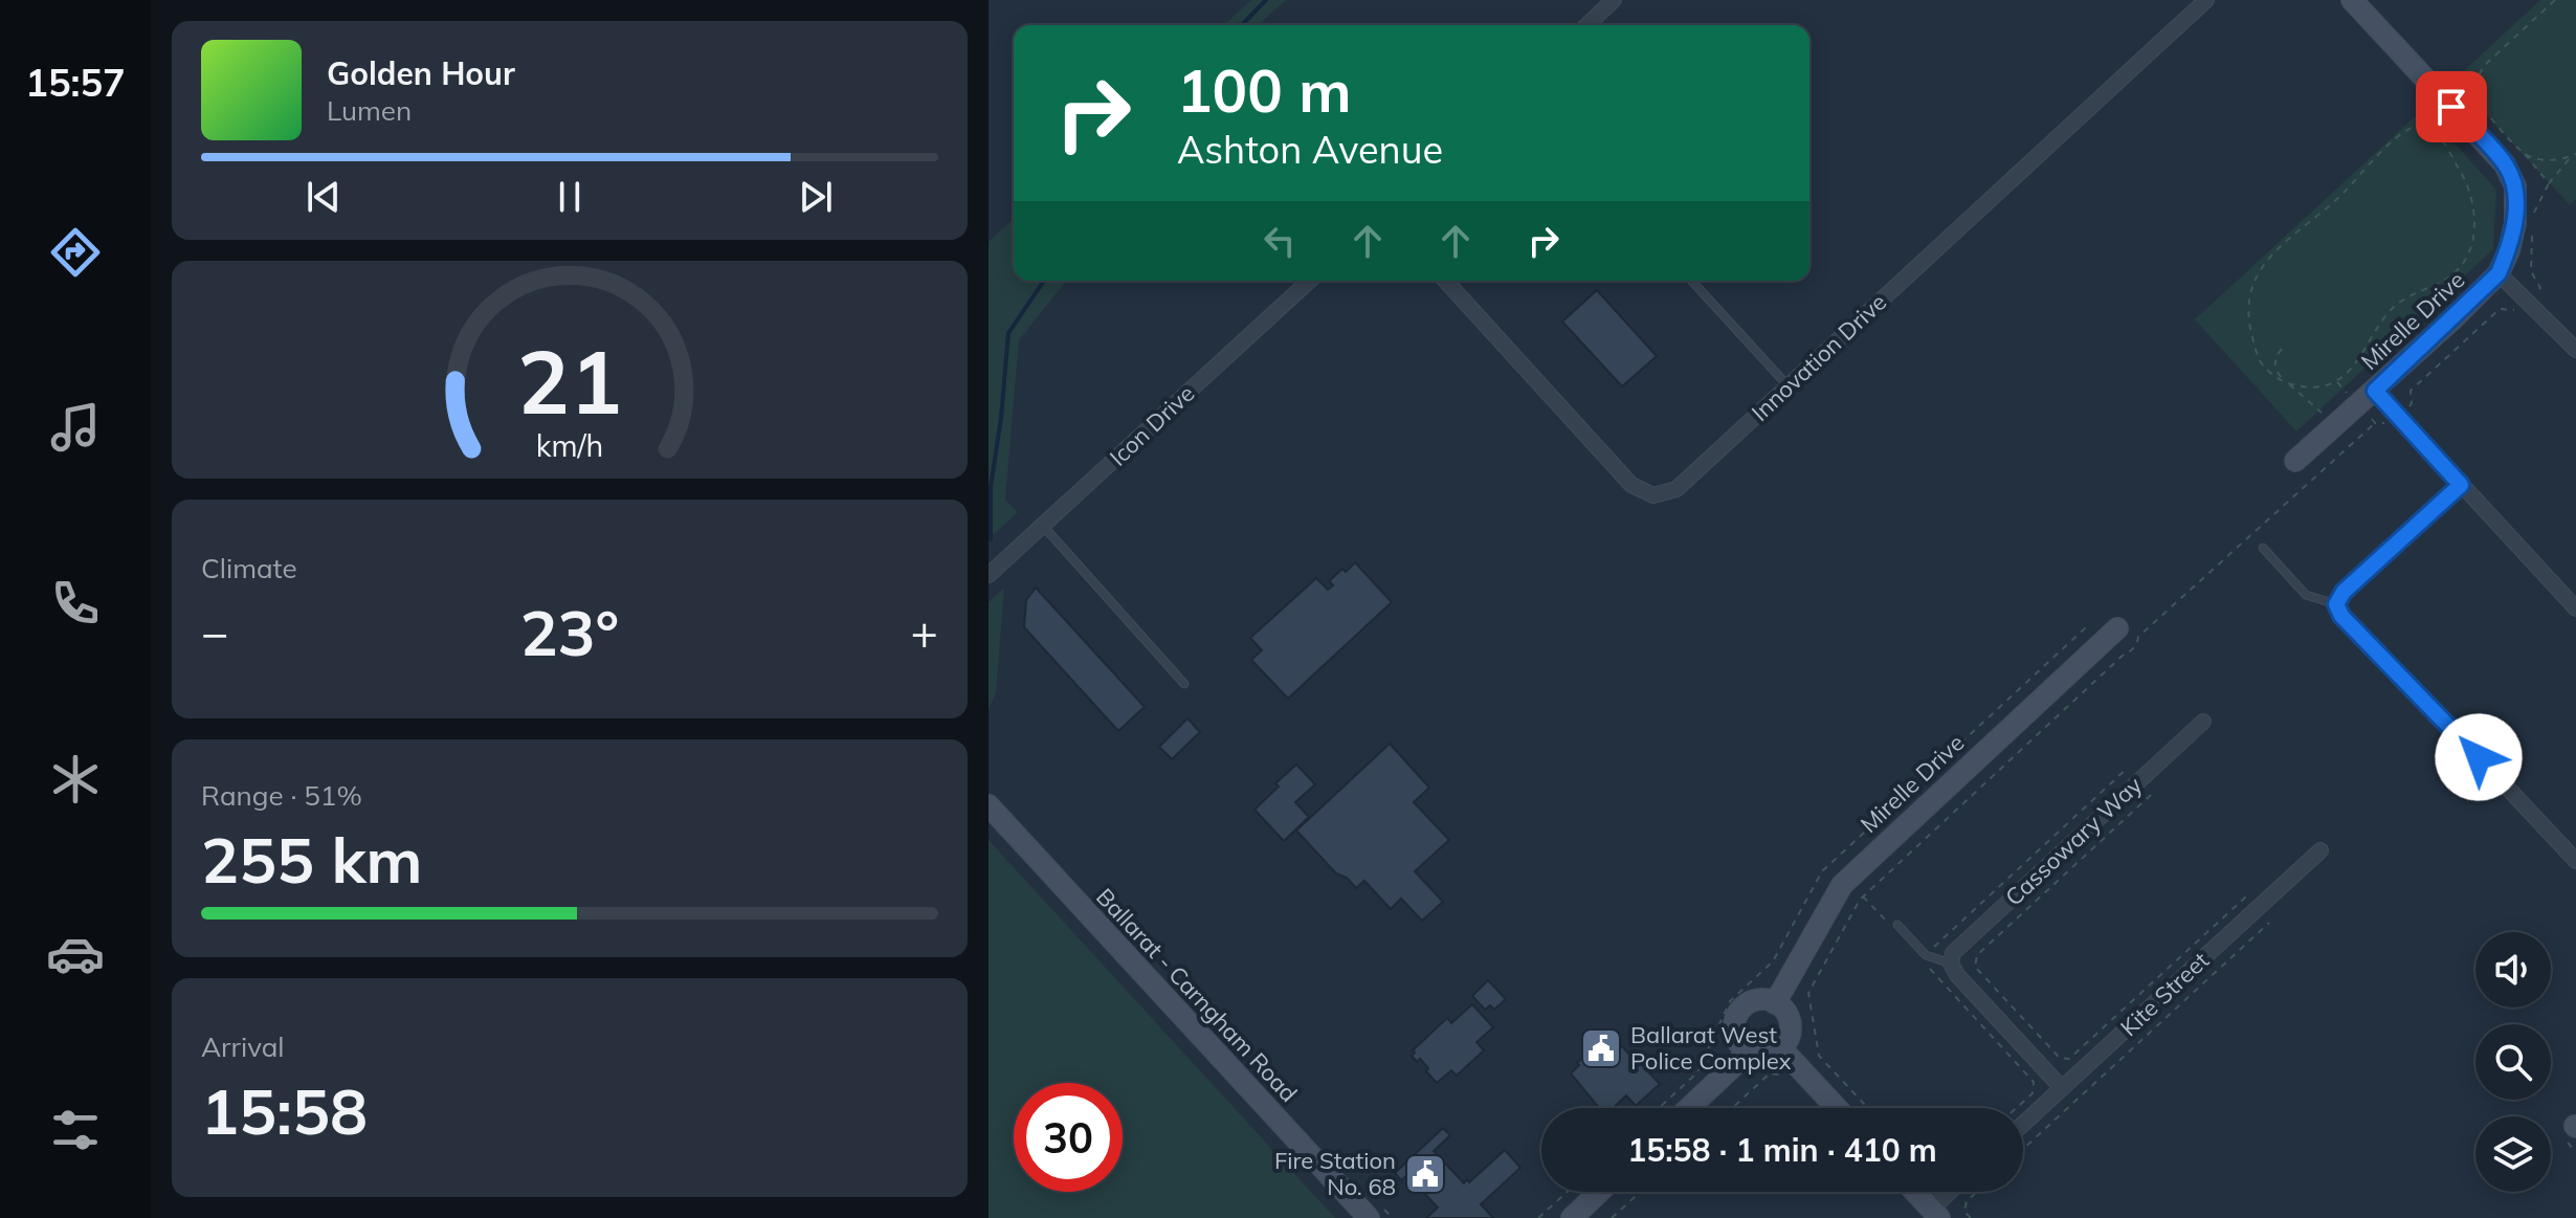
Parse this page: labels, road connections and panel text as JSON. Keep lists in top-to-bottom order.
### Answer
{
  "streets": {
    "street": [
      "Mirelle Drive",
      "Innovation Drive",
      "Icon Drive",
      "Cassowary Way",
      "Kite Street",
      "Ballarat - Carngham Road"
    ]
  },
  "places": {
    "public building": ["Ballarat West Police Complex", "Fire Station No. 68"]
  },
  "page": {
    "tabs": "15:57",
    "turn": ["100 m", "Ashton Avenue"],
    "song": ["Golden Hour", "Lumen"],
    "tile": [
      "Climate",
      ["Range · 51%", "255 km"],
      ["Arrival", "15:58"]
    ],
    "heat": ["−", "23°", "+"],
    "limit": "30",
    "trip": "15:58 · 1 min · 410 m",
    "gauge": ["21", "km/h"]
  }
}
